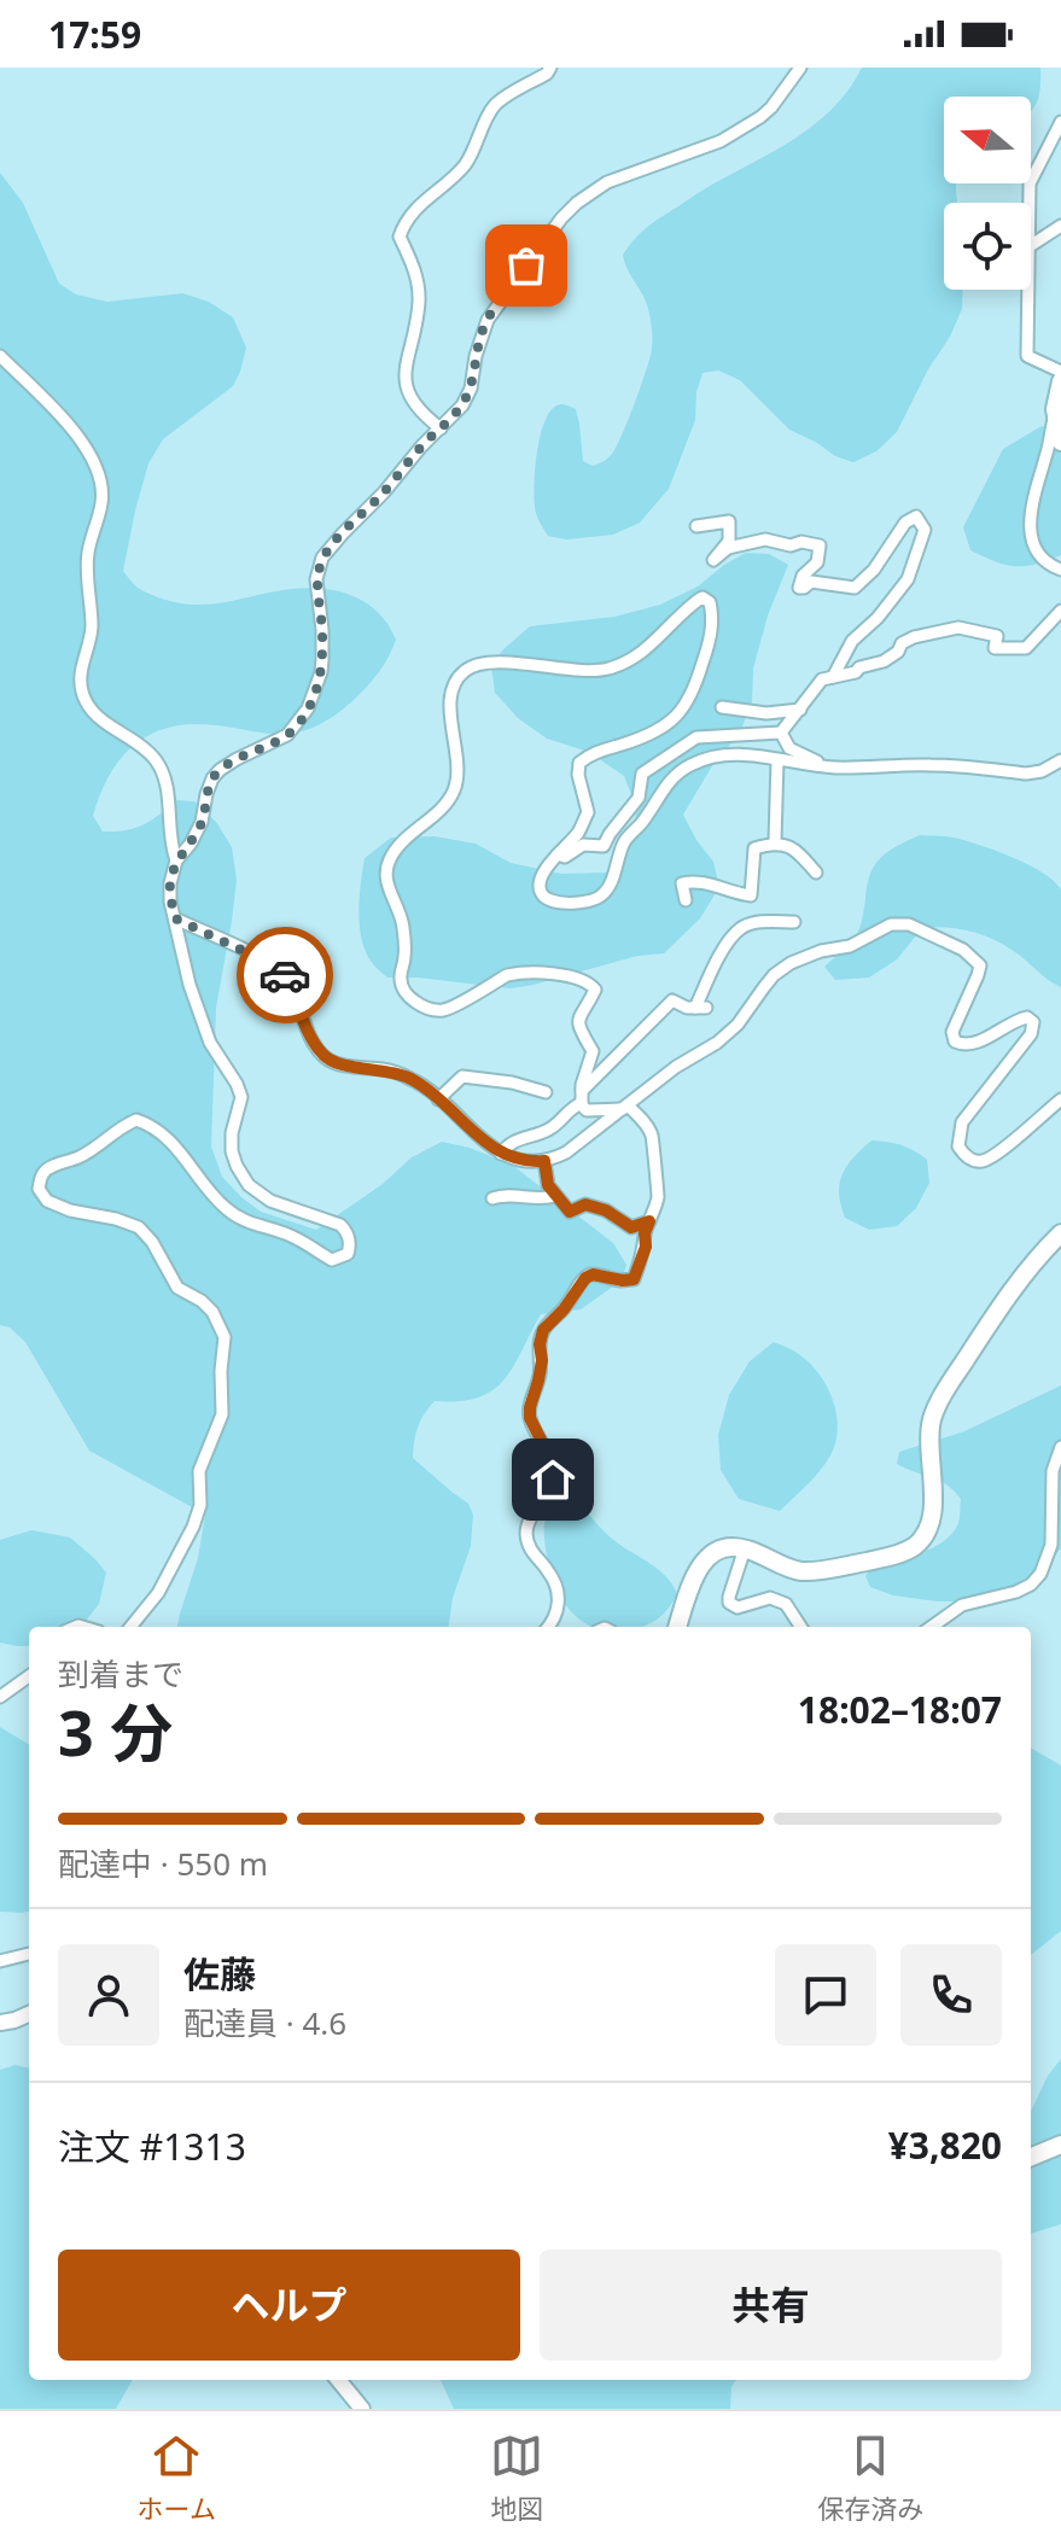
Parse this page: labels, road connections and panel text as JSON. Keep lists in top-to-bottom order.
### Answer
{
  "north": "left",
  "page": {
    "status": "17:59",
    "heading": ["3 分", "到着まで", "18:02–18:07"],
    "panel": [
      "佐藤",
      "配達員 · 4.6",
      "注文 #1313",
      "¥3,820"
    ],
    "bar": "配達中 · 550 m",
    "buttons": ["ヘルプ", "共有"],
    "tabs": ["ホーム", "地図", "保存済み"]
  }
}
